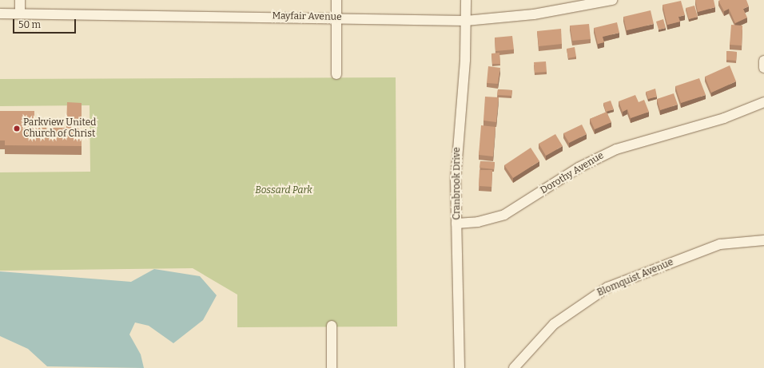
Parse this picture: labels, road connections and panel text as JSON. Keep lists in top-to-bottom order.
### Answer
{
  "streets": {
    "street": [
      "Mayfair Avenue",
      "Dorothy Avenue",
      "Cranbrook Drive",
      "Blomquist Avenue"
    ]
  },
  "crossings": [
    ["Mayfair Avenue", "Cranbrook Drive"],
    ["Dorothy Avenue", "Cranbrook Drive"]
  ],
  "parks": ["Bossard Park"],
  "places": ["Parkview United Church of Christ"],
  "scale_bar": "50 m"
}
